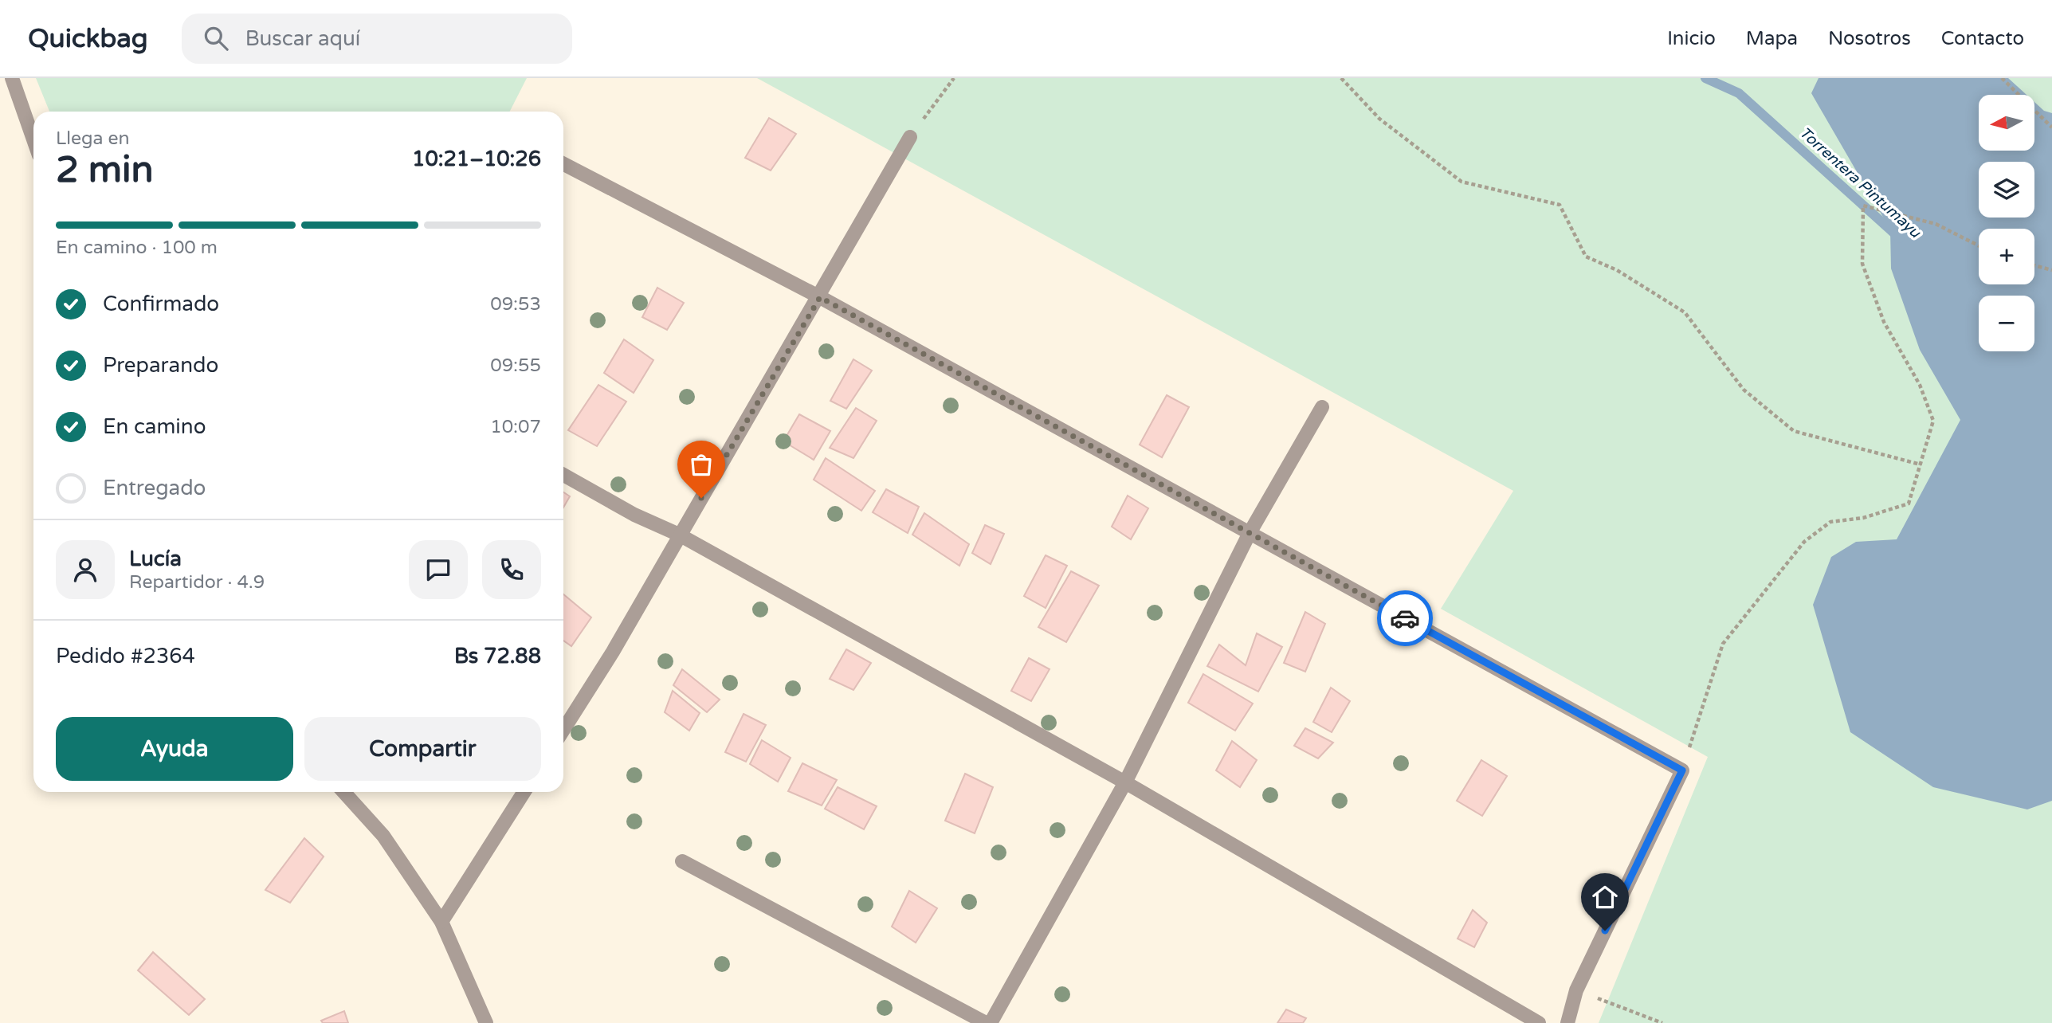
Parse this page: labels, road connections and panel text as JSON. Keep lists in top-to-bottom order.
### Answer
{
  "water": ["Torrentera Pintumayu"],
  "north": "left",
  "page": {
    "header": "Quickbag",
    "search": "Buscar aquí",
    "nav": [
      "Inicio",
      "Mapa",
      "Nosotros",
      "Contacto"
    ],
    "map_buttons": ["+", "−"],
    "heading": ["2 min", "Llega en", "10:21–10:26"],
    "panel": [
      "Lucía",
      "Repartidor · 4.9",
      "Pedido #2364",
      "Bs 72.88"
    ],
    "bar": "En camino · 100 m",
    "list": [
      ["Confirmado", "09:53"],
      ["Preparando", "09:55"],
      ["En camino", "10:07"],
      "Entregado"
    ],
    "buttons": ["Ayuda", "Compartir"]
  }
}
